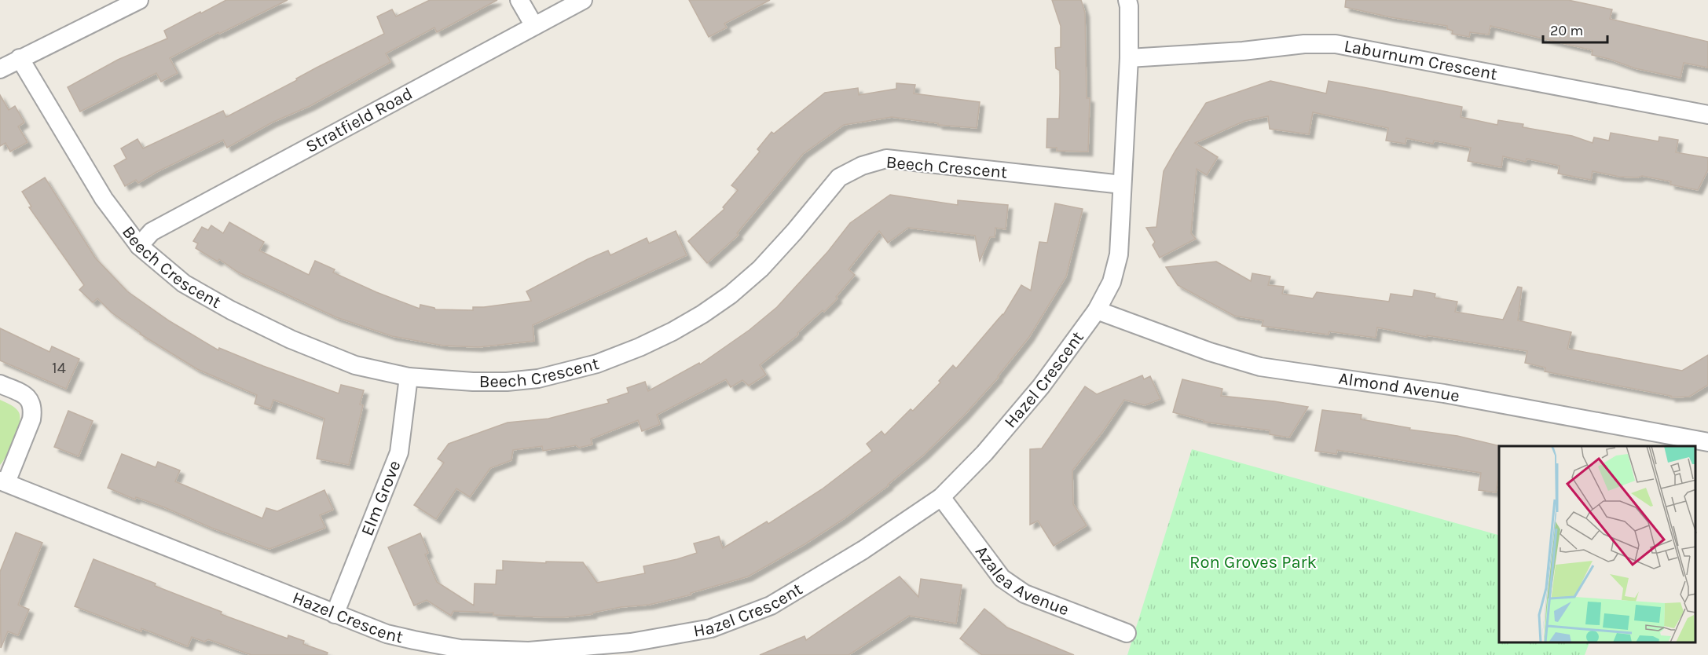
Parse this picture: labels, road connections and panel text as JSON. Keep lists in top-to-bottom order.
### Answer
{
  "streets": {
    "street": [
      "Laburnum Crescent",
      "Stratfield Road",
      "Beech Crescent",
      "Hazel Crescent",
      "Almond Avenue",
      "Elm Grove",
      "Azalea Avenue"
    ]
  },
  "crossings": [
    ["Laburnum Crescent", "Hazel Crescent"],
    ["Stratfield Road", "Beech Crescent"],
    ["Beech Crescent", "Hazel Crescent"],
    ["Beech Crescent", "Elm Grove"],
    ["Hazel Crescent", "Almond Avenue"],
    ["Hazel Crescent", "Elm Grove"],
    ["Hazel Crescent", "Azalea Avenue"]
  ],
  "parks": ["Ron Groves Park"],
  "house_numbers": ["14"],
  "scale_bar": "20 m"
}
